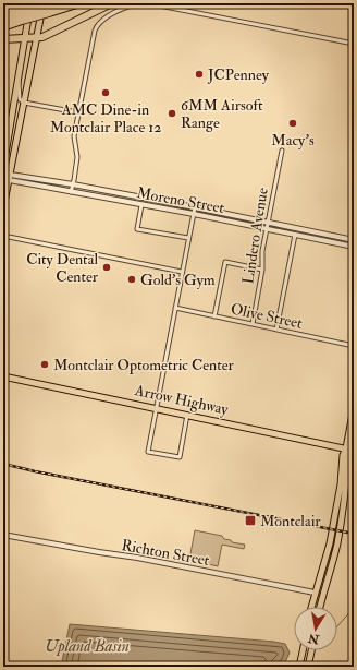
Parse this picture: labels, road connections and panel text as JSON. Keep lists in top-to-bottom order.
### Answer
{
  "streets": {
    "main road": ["Arrow Highway"],
    "street": [
      "Moreno Street",
      "Lindero Avenue",
      "Olive Street",
      "Richton Street"
    ]
  },
  "crossings": [
    ["Moreno Street", "Lindero Avenue"],
    ["Lindero Avenue", "Olive Street"]
  ],
  "water": ["Upland Basin"],
  "places": {
    "other": [
      "JCPenney",
      "AMC Dine-in Montclair Place 12",
      "6MM Airsoft Range",
      "Macy's",
      "City Dental Center",
      "Gold's Gym",
      "Montclair Optometric Center"
    ],
    "transit": ["Montclair"]
  },
  "north": "bottom"
}
